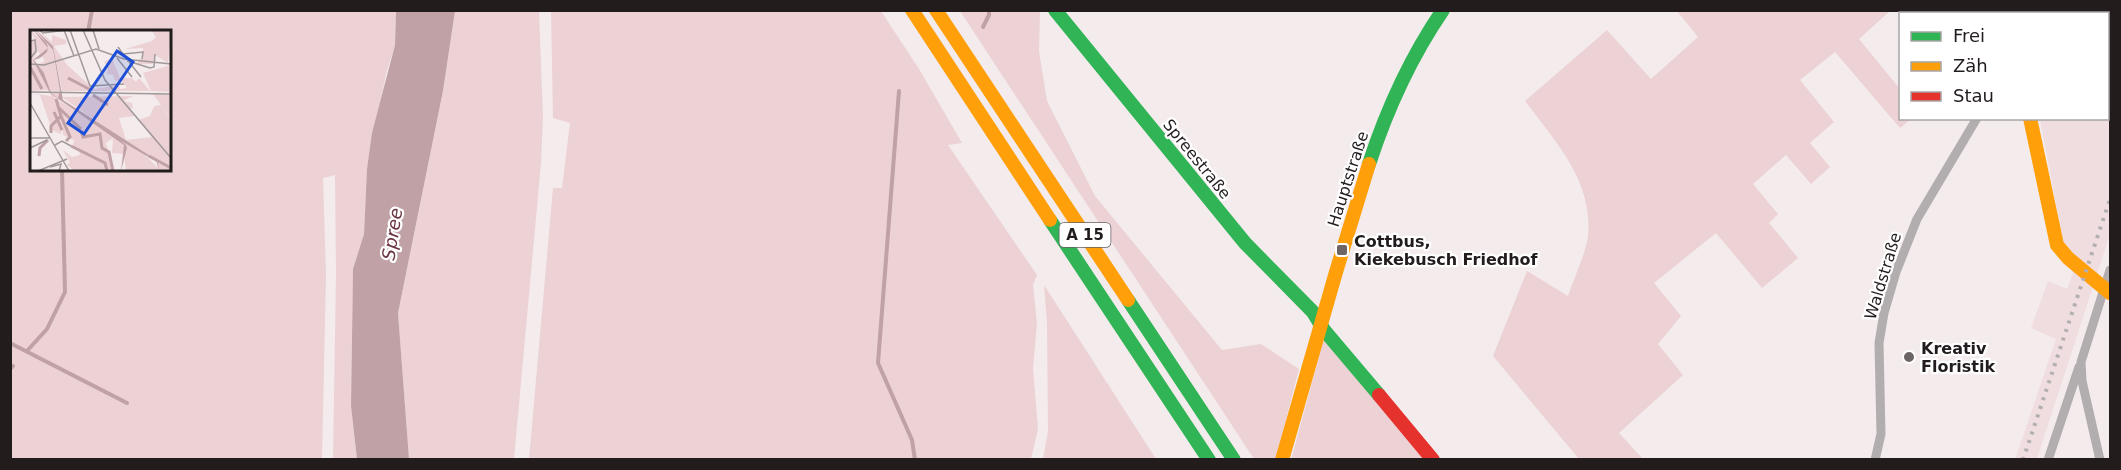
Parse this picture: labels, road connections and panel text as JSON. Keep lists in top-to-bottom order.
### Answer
{
  "streets": {
    "main road": ["Spreestraße", "Hauptstraße", "A 15"],
    "street": ["Waldstraße"]
  },
  "crossings": [
    ["Spreestraße", "Hauptstraße"]
  ],
  "water": ["Spree"],
  "places": {
    "transit": ["Cottbus, Kiekebusch Friedhof"],
    "other": ["Kreativ Floristik"]
  },
  "legend": ["Frei", "Zäh", "Stau"]
}
